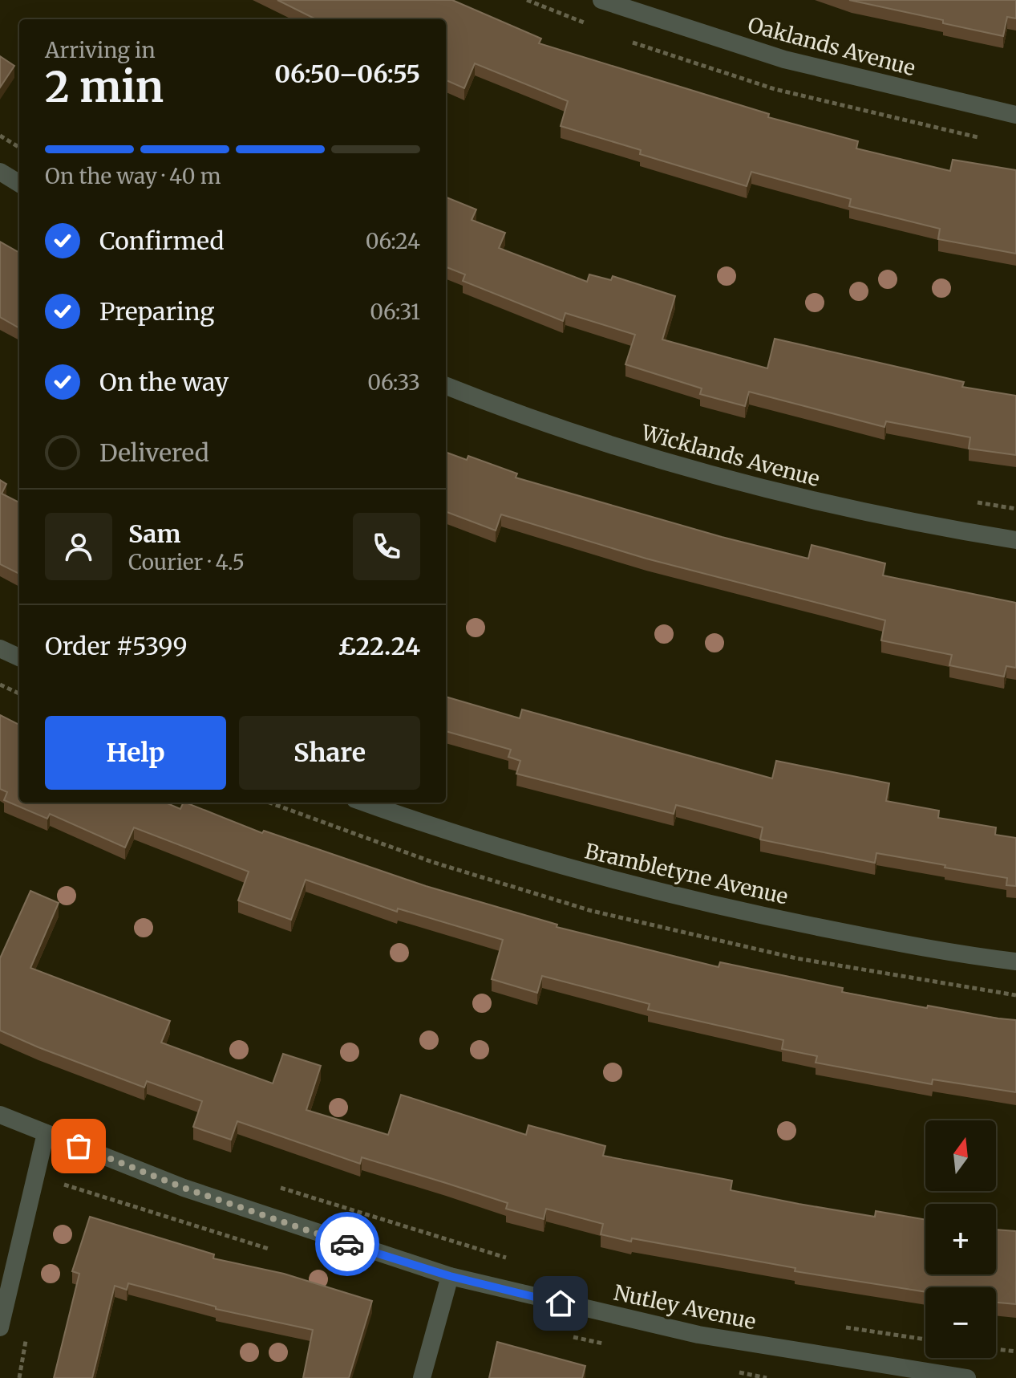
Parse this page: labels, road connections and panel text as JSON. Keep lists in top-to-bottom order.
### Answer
{
  "streets": {
    "street": [
      "Oaklands Avenue",
      "Wicklands Avenue",
      "Brambletyne Avenue",
      "Nutley Avenue"
    ]
  },
  "north": "top",
  "page": {
    "heading": ["2 min", "Arriving in", "06:50–06:55"],
    "panel": [
      "Sam",
      "Courier · 4.5",
      "Order #5399",
      "£22.24"
    ],
    "bar": "On the way · 40 m",
    "list": [
      ["Confirmed", "06:24"],
      ["Preparing", "06:31"],
      ["On the way", "06:33"],
      "Delivered"
    ],
    "buttons": ["Help", "Share"],
    "map_buttons": ["+", "−"]
  }
}
